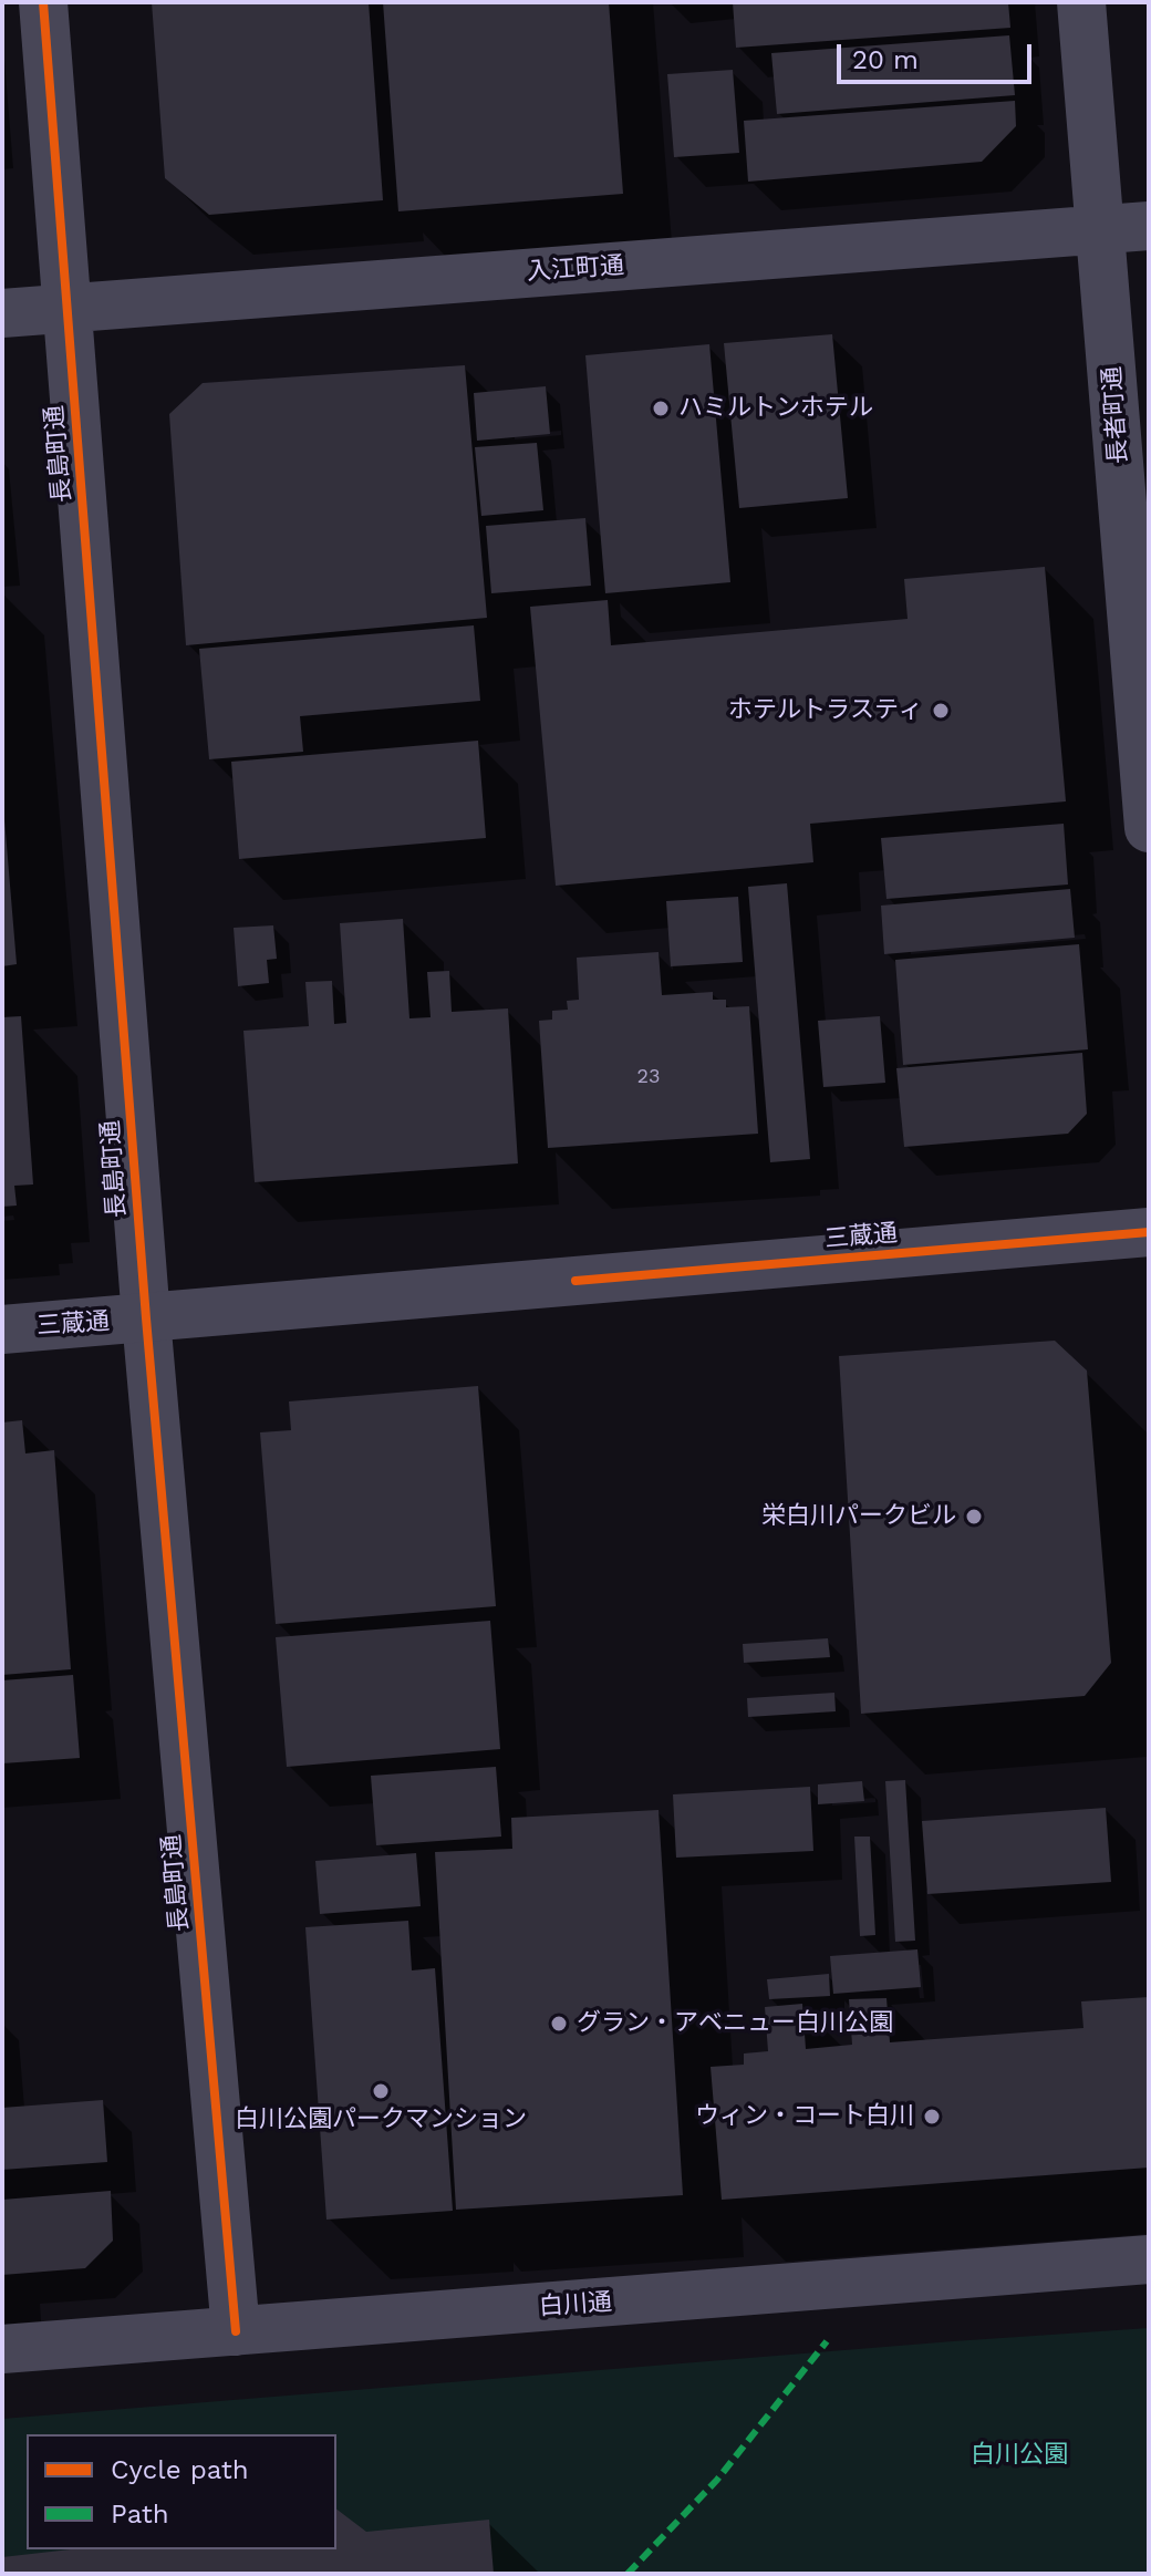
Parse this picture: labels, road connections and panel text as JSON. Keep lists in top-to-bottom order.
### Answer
{
  "streets": {
    "street": [
      "入江町通",
      "長者町通",
      "長島町通",
      "三蔵通",
      "白川通"
    ]
  },
  "crossings": [
    ["入江町通", "長者町通"],
    ["入江町通", "長島町通"],
    ["長島町通", "三蔵通"],
    ["長島町通", "白川通"]
  ],
  "parks": ["白川公園"],
  "places": [
    "ハミルトンホテル",
    "ホテルトラスティ",
    "栄白川パークビル",
    "グラン・アベニュー白川公園",
    "白川公園パークマンション",
    "ウィン・コート白川"
  ],
  "house_numbers": ["23"],
  "legend": ["Cycle path", "Path"],
  "scale_bar": "20 m"
}
